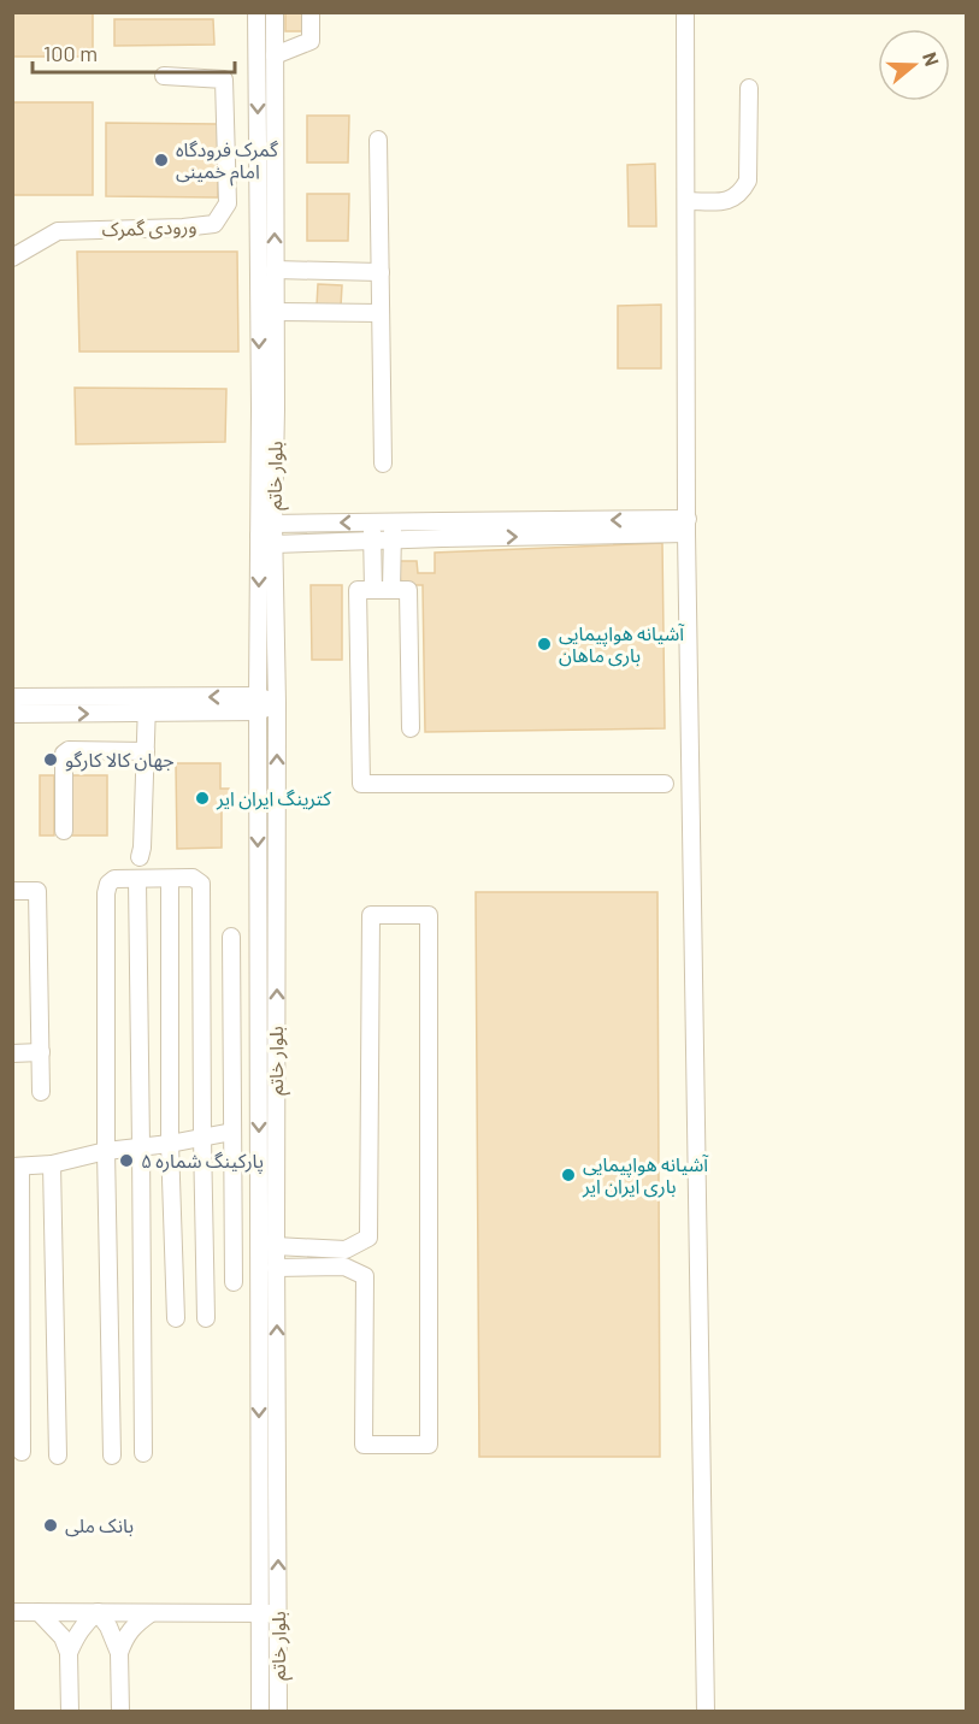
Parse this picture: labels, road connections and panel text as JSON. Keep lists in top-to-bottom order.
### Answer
{
  "streets": {
    "street": ["ورودی گمرک", "بلوار خاتم"]
  },
  "places": [
    "گمرک فرودگاه امام خمینی",
    "آشیانه هواپیمایی باری ماهان",
    "جهان کالا کارگو",
    "کترینگ ایران ایر",
    "پارکینگ شماره ۵",
    "آشیانه هواپیمایی باری ایران ایر",
    "بانک ملی"
  ],
  "scale_bar": "100 m",
  "north": "right"
}
